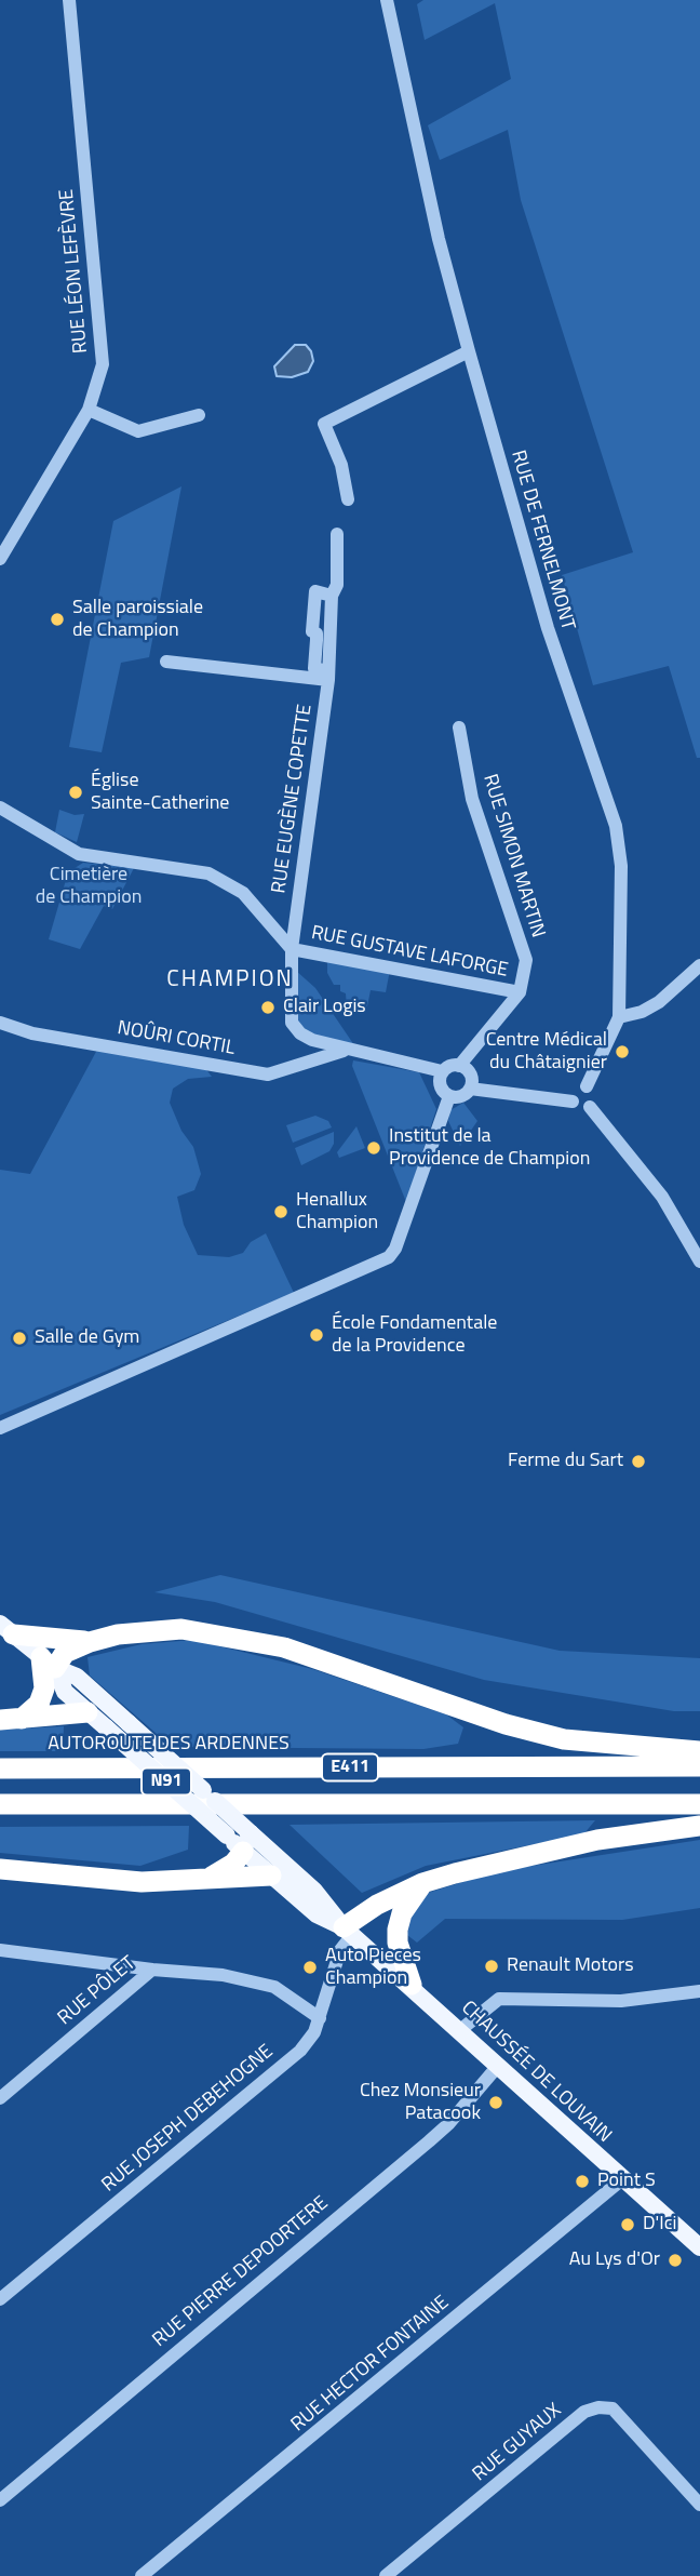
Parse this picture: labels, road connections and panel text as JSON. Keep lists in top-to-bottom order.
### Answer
{
  "streets": {
    "highway": ["AUTOROUTE DES ARDENNES", "E411"],
    "main road": ["N91", "CHAUSSÉE DE LOUVAIN"],
    "street": [
      "RUE LÉON LEFÈVRE",
      "RUE DE FERNELMONT",
      "RUE EUGÈNE COPETTE",
      "RUE SIMON MARTIN",
      "RUE GUSTAVE LAFORGE",
      "NOÛRI CORTIL",
      "RUE PÔLET",
      "RUE JOSEPH DEBEHOGNE",
      "RUE PIERRE DEPOORTERE",
      "RUE HECTOR FONTAINE",
      "RUE GUYAUX"
    ]
  },
  "crossings": [
    ["RUE EUGÈNE COPETTE", "RUE GUSTAVE LAFORGE"],
    ["RUE EUGÈNE COPETTE", "NOÛRI CORTIL"],
    ["RUE SIMON MARTIN", "RUE GUSTAVE LAFORGE"],
    ["RUE PÔLET", "RUE JOSEPH DEBEHOGNE"],
    ["CHAUSSÉE DE LOUVAIN", "RUE JOSEPH DEBEHOGNE"],
    ["CHAUSSÉE DE LOUVAIN", "RUE PIERRE DEPOORTERE"],
    ["CHAUSSÉE DE LOUVAIN", "RUE HECTOR FONTAINE"]
  ],
  "districts": ["CHAMPION"],
  "parks": ["Cimetière de Champion"],
  "places": [
    "Salle paroissiale de Champion",
    "Église Sainte-Catherine",
    "Clair Logis",
    "Centre Médical du Châtaignier",
    "Institut de la Providence de Champion",
    "Henallux Champion",
    "École Fondamentale de la Providence",
    "Salle de Gym",
    "Ferme du Sart",
    "Renault Motors",
    "Auto Pieces Champion",
    "Chez Monsieur Patacook",
    "Point S",
    "D'Ici",
    "Au Lys d'Or"
  ]
}
